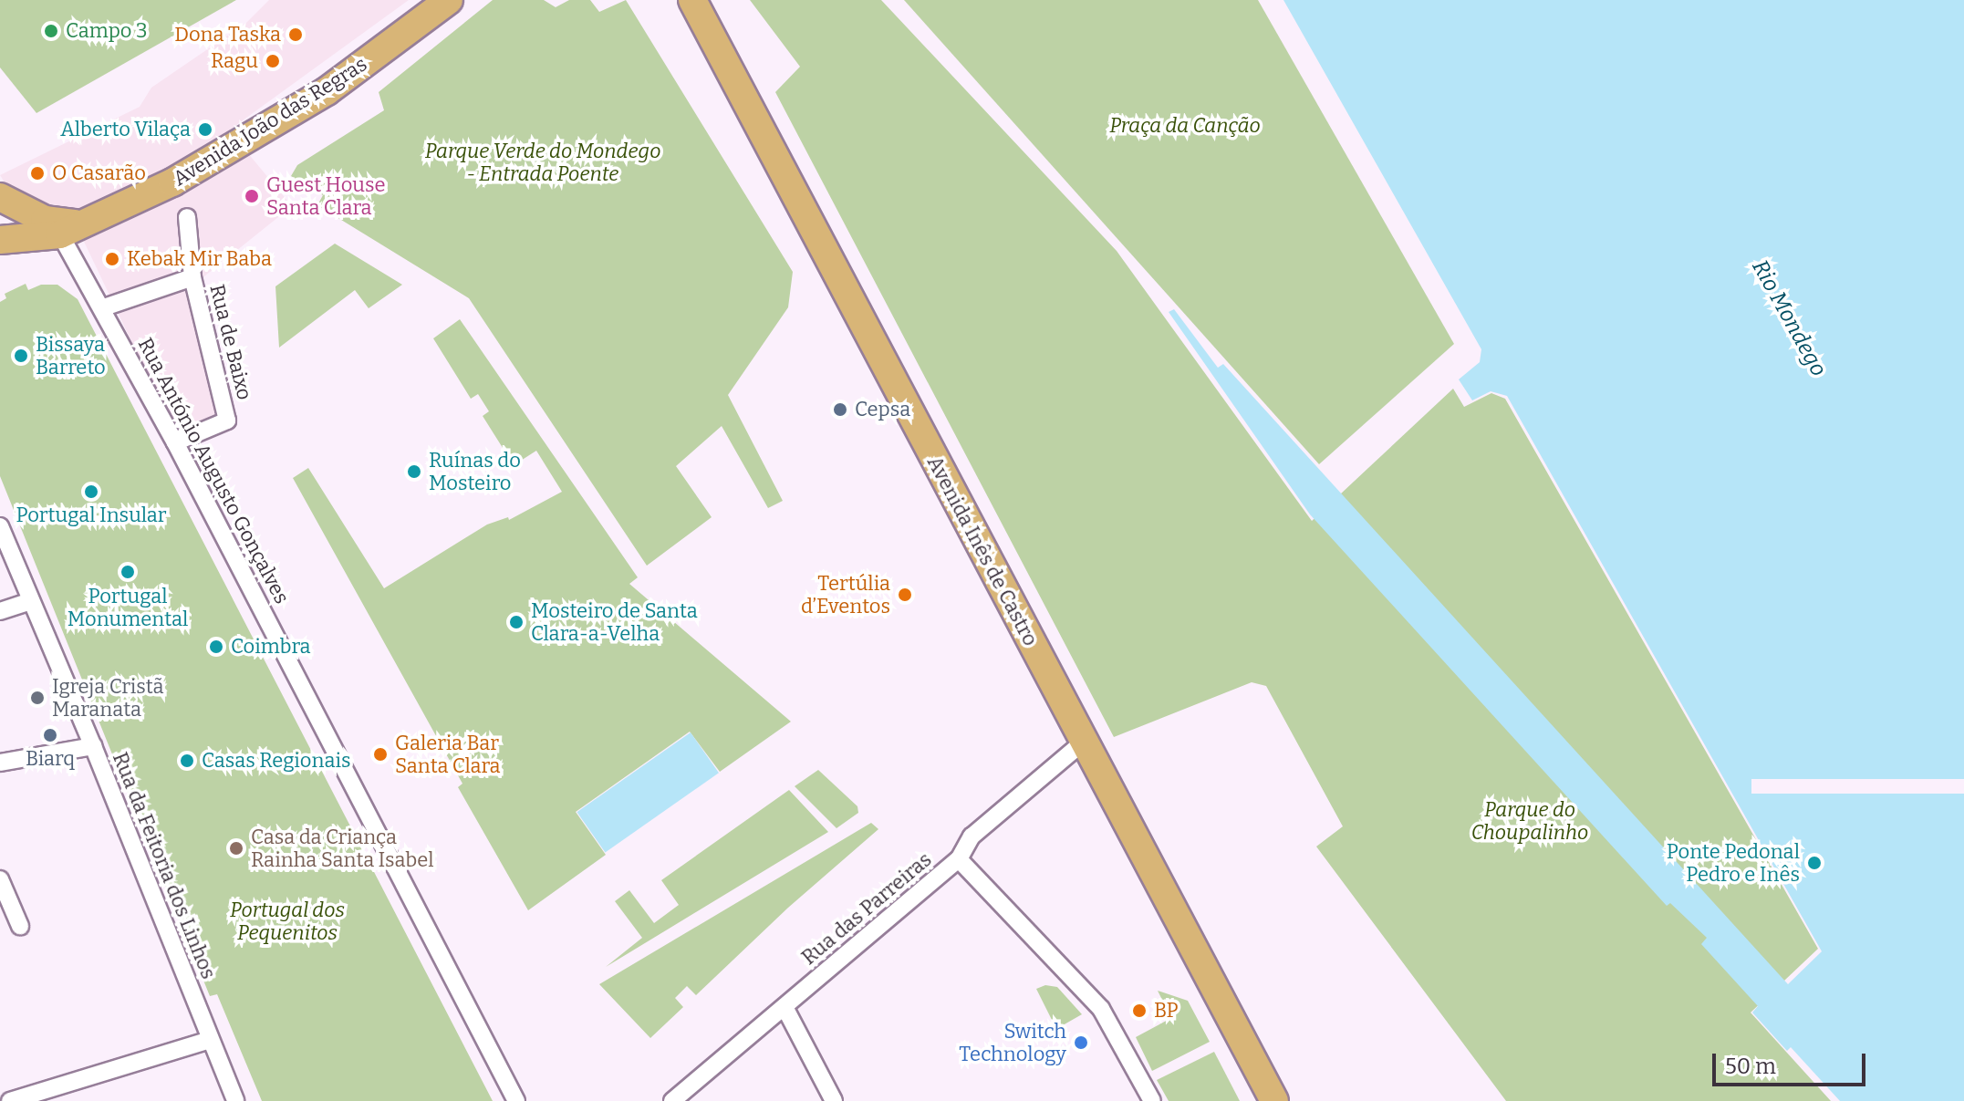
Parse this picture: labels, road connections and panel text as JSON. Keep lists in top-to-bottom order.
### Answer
{
  "streets": {
    "main road": ["Avenida João das Regras", "Avenida Inês de Castro"],
    "street": [
      "Rua de Baixo",
      "Rua António Augusto Gonçalves",
      "Rua da Feitoria dos Linhos",
      "Rua das Parreiras"
    ]
  },
  "crossings": [
    ["Avenida João das Regras", "Rua António Augusto Gonçalves"],
    ["Rua de Baixo", "Rua António Augusto Gonçalves"],
    ["Avenida Inês de Castro", "Rua das Parreiras"]
  ],
  "water": ["Rio Mondego"],
  "parks": [
    "Praça da Canção",
    "Parque Verde do Mondego - Entrada Poente",
    "Parque do Choupalinho",
    "Portugal dos Pequenitos"
  ],
  "places": [
    "Campo 3",
    "Dona Taska",
    "Ragu",
    "Alberto Vilaça",
    "O Casarão",
    "Guest House Santa Clara",
    "Kebak Mir Baba",
    "Bissaya Barreto",
    "Cepsa",
    "Ruínas do Mosteiro",
    "Portugal Insular",
    "Portugal Monumental",
    "Tertúlia d’Eventos",
    "Mosteiro de Santa Clara-a-Velha",
    "Coimbra",
    "Igreja Cristã Maranata",
    "Biarq",
    "Galeria Bar Santa Clara",
    "Casas Regionais",
    "Casa da Criança Rainha Santa Isabel",
    "Ponte Pedonal Pedro e Inês",
    "BP",
    "Switch Technology"
  ],
  "scale_bar": "50 m"
}
